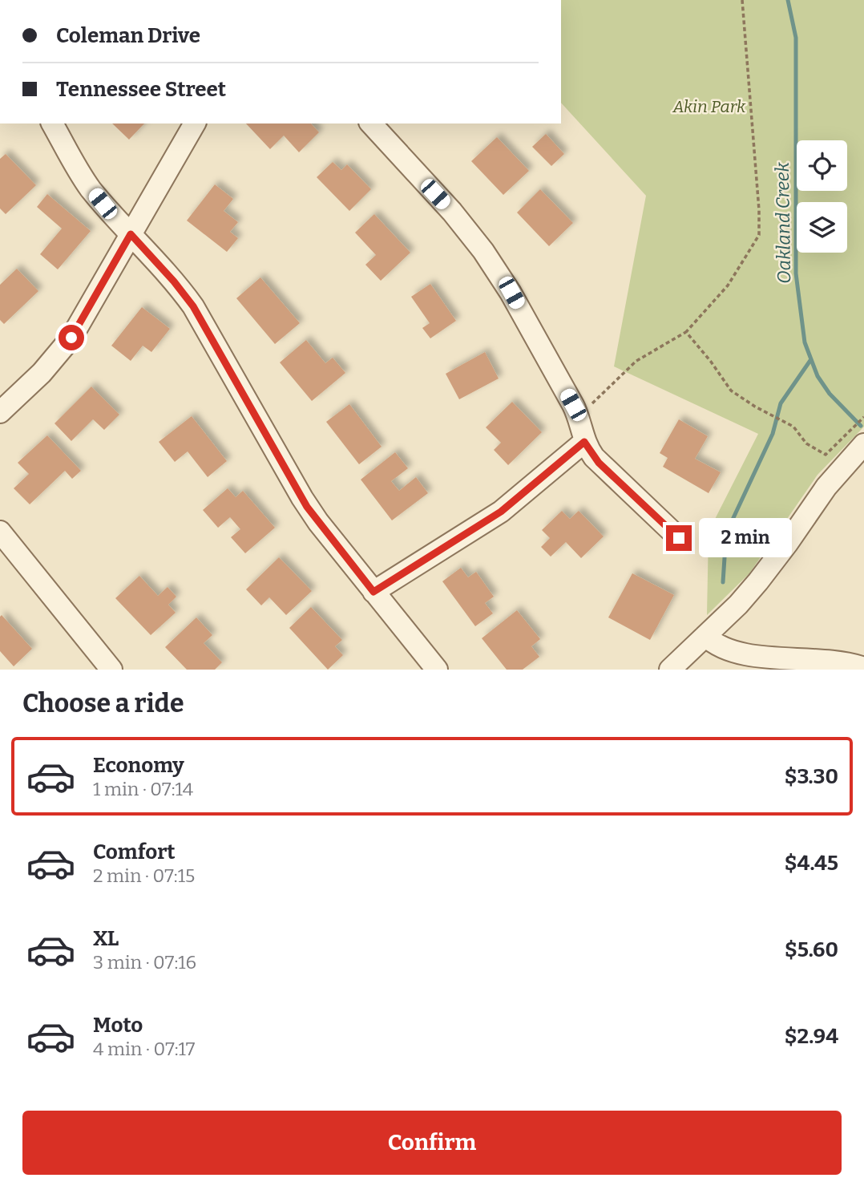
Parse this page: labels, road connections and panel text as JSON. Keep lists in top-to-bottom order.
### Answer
{
  "water": ["Oakland Creek"],
  "parks": ["Akin Park"],
  "page": {
    "banner": ["Coleman Drive", "Tennessee Street"],
    "bubble": "2 min",
    "heading": "Choose a ride",
    "list": [
      {
        "name": "Economy",
        "note": "1 min · 07:14",
        "value": "$3.30"
      },
      {
        "name": "Comfort",
        "note": "2 min · 07:15",
        "value": "$4.45"
      },
      {
        "name": "XL",
        "note": "3 min · 07:16",
        "value": "$5.60"
      },
      {
        "name": "Moto",
        "note": "4 min · 07:17",
        "value": "$2.94"
      }
    ],
    "buttons": "Confirm"
  }
}
